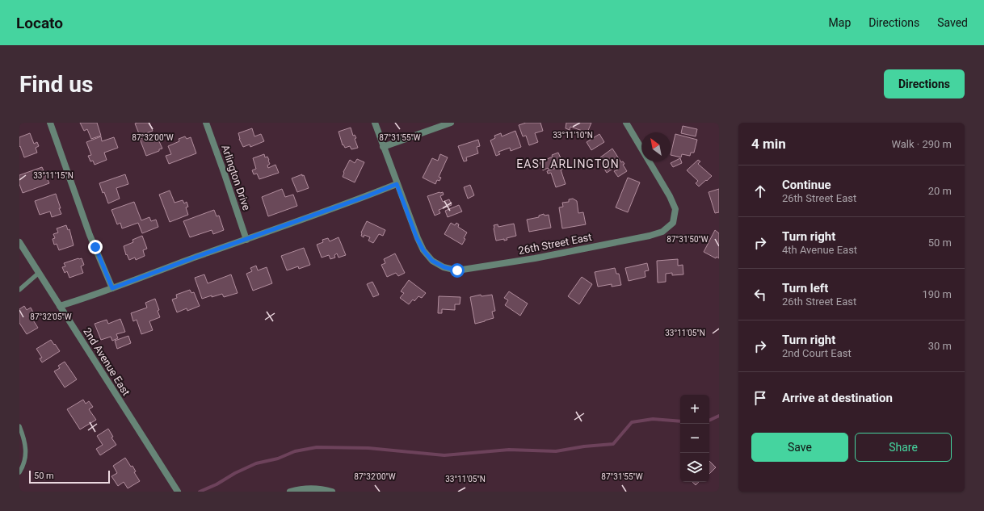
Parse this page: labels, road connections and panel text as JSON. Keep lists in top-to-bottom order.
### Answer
{
  "streets": {
    "street": ["Arlington Drive", "26th Street East", "2nd Avenue East"]
  },
  "districts": ["EAST ARLINGTON"],
  "scale_bar": "50 m",
  "north": "top left",
  "page": {
    "header": "Locato",
    "nav": ["Map", "Directions", "Saved"],
    "buttons": [
      "Directions",
      ["Save", "Share"]
    ],
    "title": "Find us",
    "heading": ["4 min", "Walk · 290 m"],
    "list": [
      ["Continue", "26th Street East", "20 m"],
      ["Turn right", "4th Avenue East", "50 m"],
      ["Turn left", "26th Street East", "190 m"],
      ["Turn right", "2nd Court East", "30 m"],
      "Arrive at destination"
    ],
    "map_buttons": ["+", "−"],
    "scale": "50 m"
  },
  "coordinates": [
    "33°11'10\"N",
    "87°32'00\"W",
    "87°31'55\"W",
    "33°11'15\"N",
    "87°31'50\"W",
    "87°32'05\"W",
    "33°11'05\"N"
  ]
}
